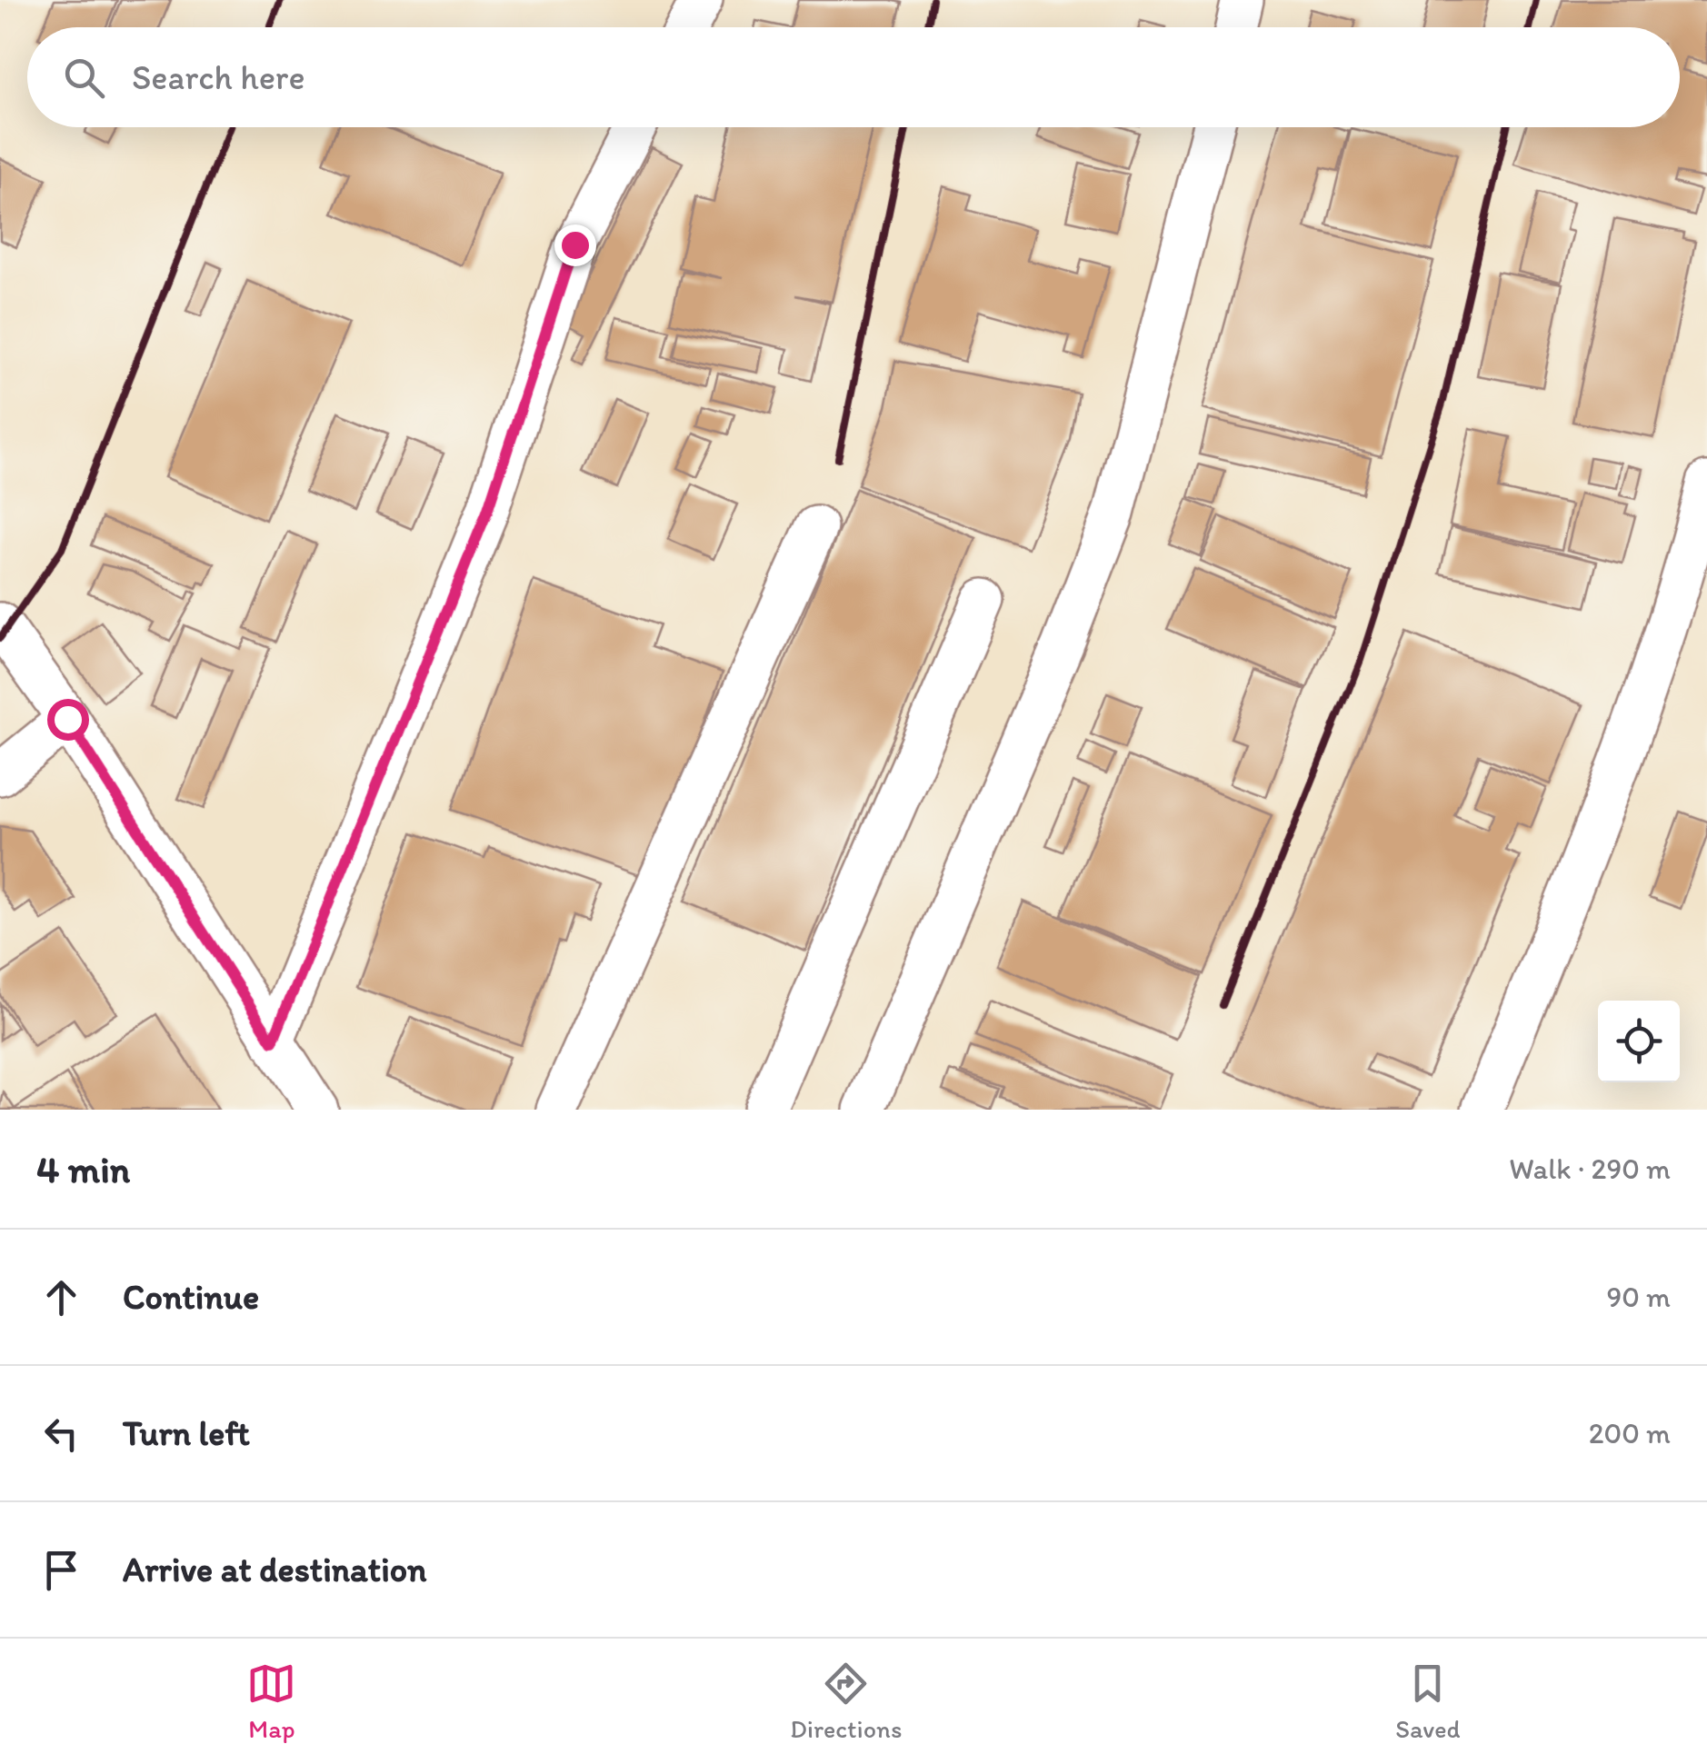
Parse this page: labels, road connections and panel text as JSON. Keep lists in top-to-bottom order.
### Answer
{
  "page": {
    "search": "Search here",
    "heading": ["4 min", "Walk · 290 m"],
    "list": [
      ["Continue", "90 m"],
      ["Turn left", "200 m"],
      "Arrive at destination"
    ],
    "nav": ["Map", "Directions", "Saved"]
  }
}
